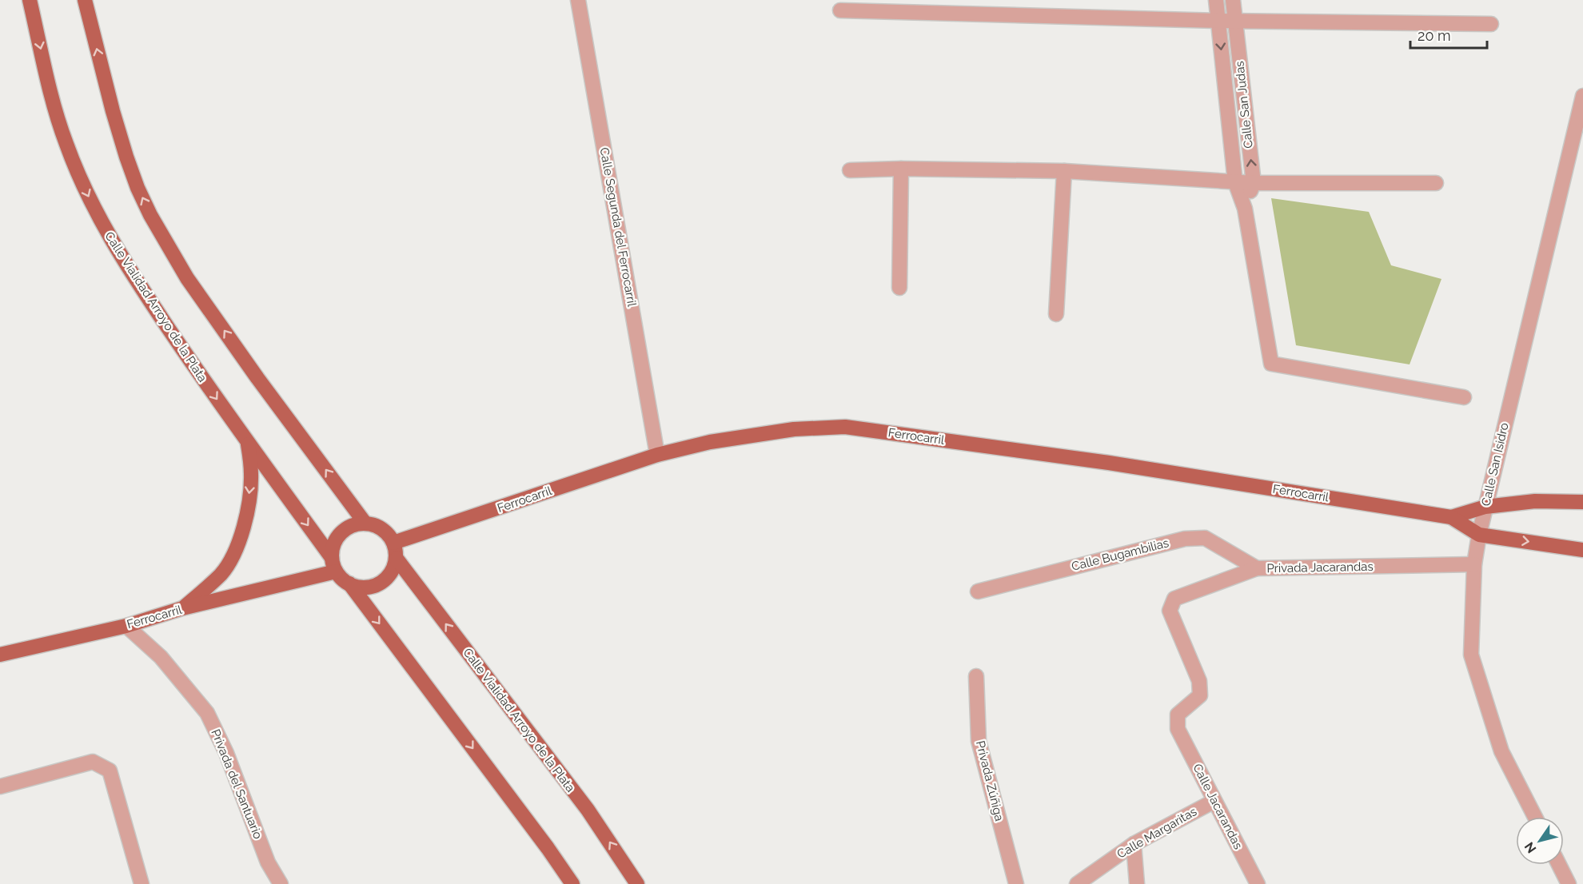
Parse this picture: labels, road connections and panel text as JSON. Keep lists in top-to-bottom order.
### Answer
{
  "streets": {
    "main road": ["Calle Vialidad Arroyo de la Plata", "Ferrocarril"],
    "street": [
      "Calle San Judas",
      "Calle Segunda del Ferrocarril",
      "Calle San Isidro",
      "Calle Bugambilias",
      "Privada Jacarandas",
      "Privada Zúñiga",
      "Privada del Santuario",
      "Calle Jacarandas",
      "Calle Margaritas"
    ]
  },
  "crossings": [
    ["Calle Segunda del Ferrocarril", "Ferrocarril"],
    ["Calle Vialidad Arroyo de la Plata", "Ferrocarril"],
    ["Ferrocarril", "Calle San Isidro"],
    ["Ferrocarril", "Privada del Santuario"],
    ["Calle San Isidro", "Privada Jacarandas"],
    ["Calle Bugambilias", "Privada Jacarandas"],
    ["Privada Jacarandas", "Calle Jacarandas"],
    ["Calle Jacarandas", "Calle Margaritas"]
  ],
  "scale_bar": "20 m",
  "north": "bottom left"
}
